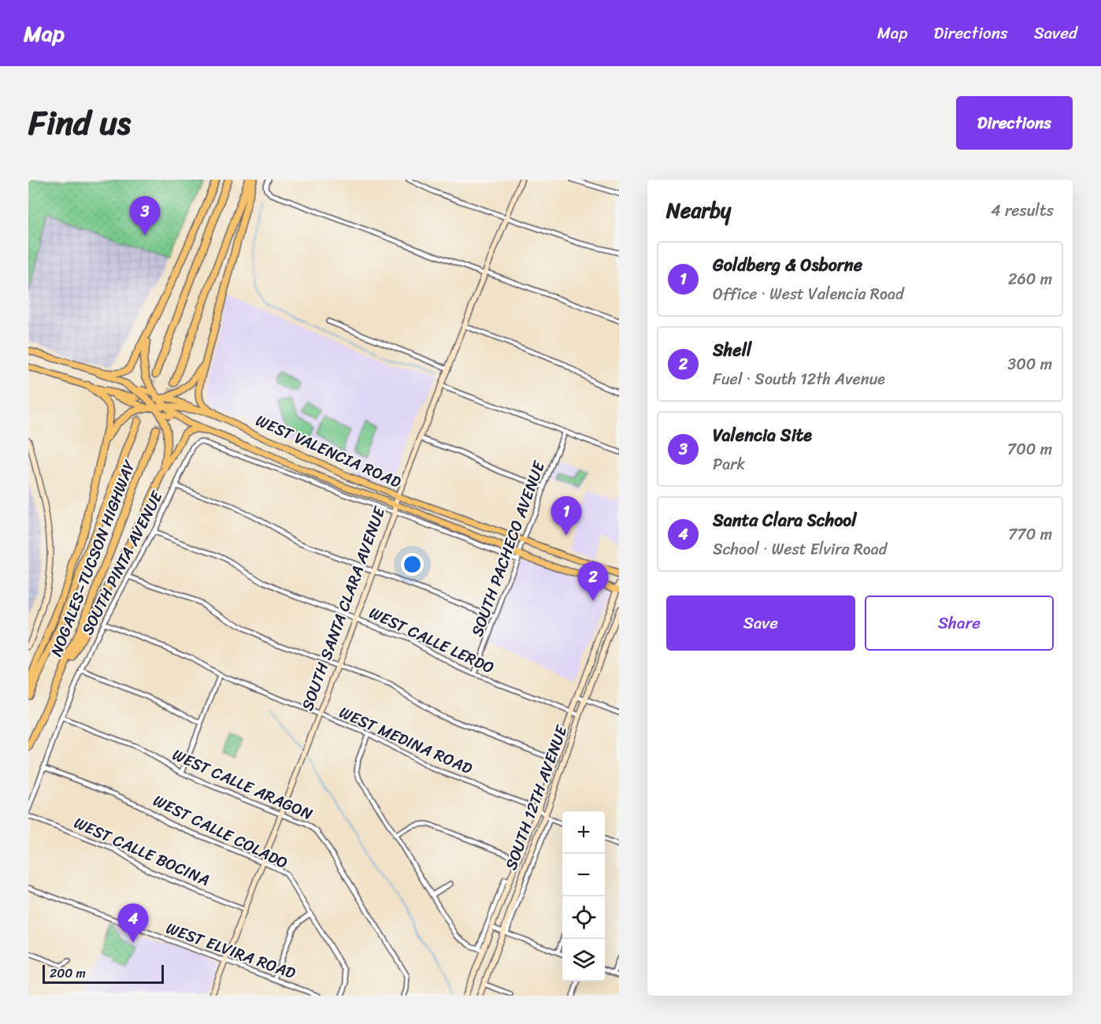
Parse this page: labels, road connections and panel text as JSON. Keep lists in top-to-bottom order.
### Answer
{
  "streets": {
    "highway": ["NOGALES–TUCSON HIGHWAY"],
    "main road": ["WEST VALENCIA ROAD"],
    "street": [
      "SOUTH PACHECO AVENUE",
      "SOUTH PINTA AVENUE",
      "SOUTH SANTA CLARA AVENUE",
      "WEST CALLE LERDO",
      "WEST MEDINA ROAD",
      "WEST CALLE ARAGON",
      "SOUTH 12TH AVENUE",
      "WEST CALLE COLADO",
      "WEST CALLE BOCINA",
      "WEST ELVIRA ROAD"
    ]
  },
  "crossings": [
    ["WEST VALENCIA ROAD", "SOUTH PACHECO AVENUE"],
    ["WEST VALENCIA ROAD", "SOUTH PINTA AVENUE"],
    ["WEST VALENCIA ROAD", "SOUTH SANTA CLARA AVENUE"],
    ["WEST VALENCIA ROAD", "SOUTH 12TH AVENUE"],
    ["SOUTH PACHECO AVENUE", "WEST CALLE LERDO"],
    ["SOUTH PINTA AVENUE", "WEST CALLE LERDO"],
    ["SOUTH PINTA AVENUE", "WEST MEDINA ROAD"],
    ["SOUTH PINTA AVENUE", "WEST CALLE ARAGON"],
    ["SOUTH PINTA AVENUE", "WEST CALLE COLADO"],
    ["SOUTH SANTA CLARA AVENUE", "WEST CALLE LERDO"],
    ["SOUTH SANTA CLARA AVENUE", "WEST MEDINA ROAD"],
    ["SOUTH SANTA CLARA AVENUE", "WEST CALLE ARAGON"],
    ["SOUTH SANTA CLARA AVENUE", "WEST CALLE COLADO"],
    ["SOUTH SANTA CLARA AVENUE", "WEST CALLE BOCINA"],
    ["SOUTH SANTA CLARA AVENUE", "WEST ELVIRA ROAD"],
    ["WEST CALLE LERDO", "SOUTH 12TH AVENUE"],
    ["WEST MEDINA ROAD", "SOUTH 12TH AVENUE"]
  ],
  "scale_bar": "200 m",
  "page": {
    "header": "Map",
    "nav": ["Map", "Directions", "Saved"],
    "title": "Find us",
    "buttons": [
      "Directions",
      ["Save", "Share"]
    ],
    "heading": ["Nearby", "4 results"],
    "pins": [
      "3",
      "1",
      "2",
      "4"
    ],
    "list": [
      {
        "mark": "1",
        "name": "Goldberg & Osborne",
        "note": "Office · West Valencia Road",
        "value": "260 m"
      },
      {
        "mark": "2",
        "name": "Shell",
        "note": "Fuel · South 12th Avenue",
        "value": "300 m"
      },
      {
        "mark": "3",
        "name": "Valencia Site",
        "note": "Park",
        "value": "700 m"
      },
      {
        "mark": "4",
        "name": "Santa Clara School",
        "note": "School · West Elvira Road",
        "value": "770 m"
      }
    ],
    "map_buttons": ["+", "−"],
    "scale": "200 m"
  }
}
